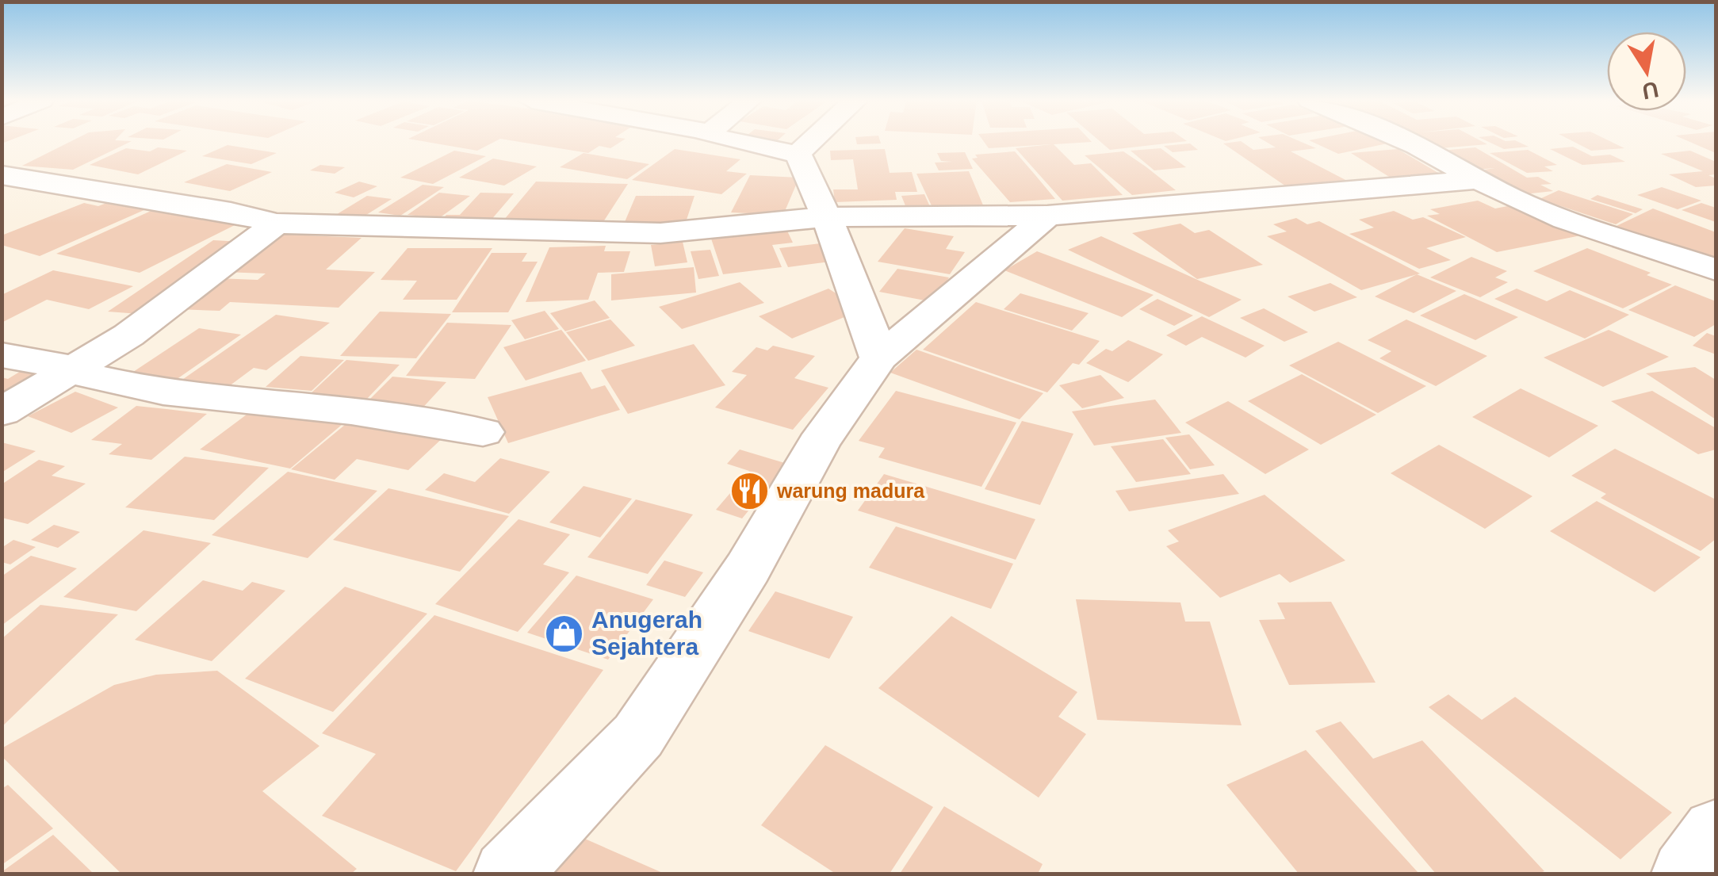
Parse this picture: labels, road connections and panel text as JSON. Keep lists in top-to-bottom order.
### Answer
{
  "places": {
    "restaurant": ["warung madura"],
    "shop": ["Anugerah Sejahtera"]
  },
  "north": "bottom"
}
